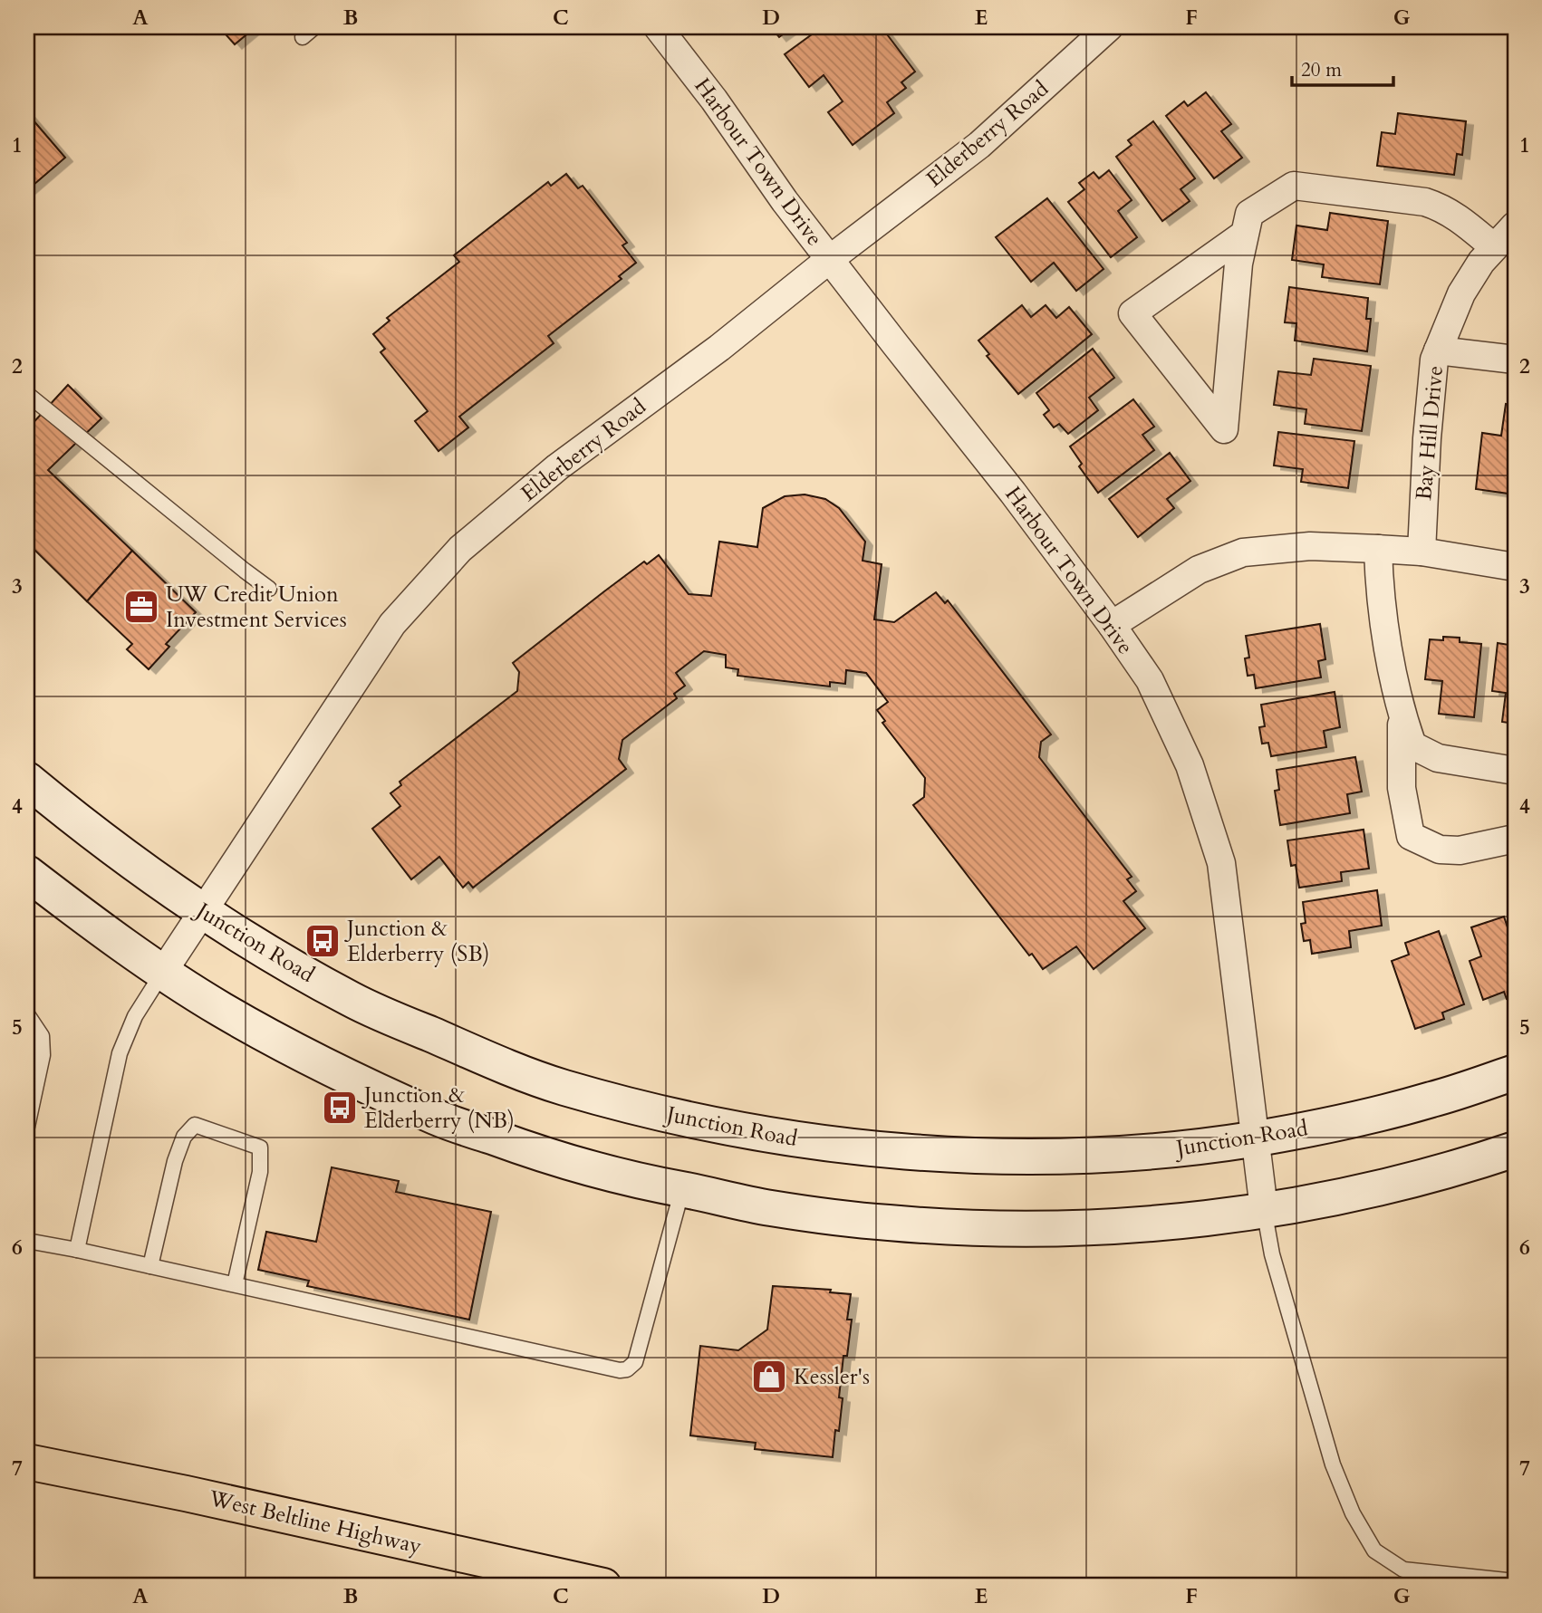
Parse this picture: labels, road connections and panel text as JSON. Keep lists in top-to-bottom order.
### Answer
{
  "streets": {
    "highway": ["West Beltline Highway"],
    "street": [
      "Elderberry Road",
      "Harbour Town Drive",
      "Bay Hill Drive",
      "Junction Road"
    ]
  },
  "crossings": [
    ["Elderberry Road", "Harbour Town Drive"],
    ["Elderberry Road", "Junction Road"],
    ["Harbour Town Drive", "Junction Road"]
  ],
  "places": {
    "office": ["UW Credit Union Investment Services"],
    "bus stop": ["Junction & Elderberry (SB)", "Junction & Elderberry (NB)"],
    "shop": ["Kessler's"]
  },
  "scale_bar": "20 m",
  "grid": {
    "columns": [
      "A",
      "B",
      "C",
      "D",
      "E",
      "F",
      "G"
    ],
    "rows": [
      "1",
      "2",
      "3",
      "4",
      "5",
      "6",
      "7"
    ]
  }
}
